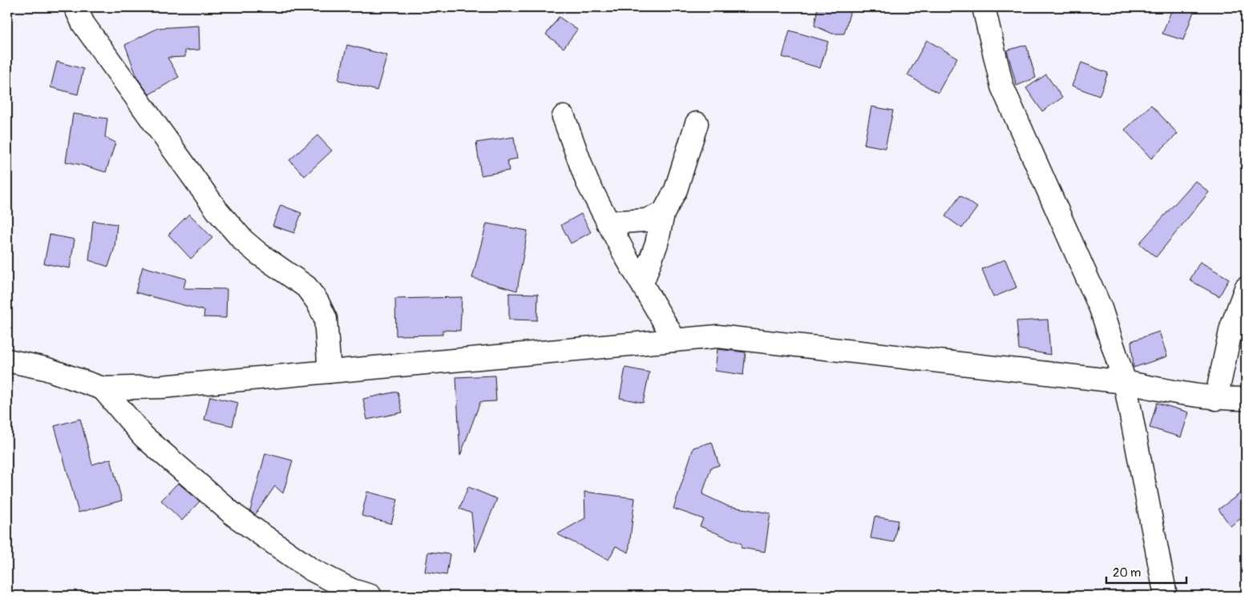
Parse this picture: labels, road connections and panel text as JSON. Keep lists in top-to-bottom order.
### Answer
{
  "scale_bar": "20 m"
}
